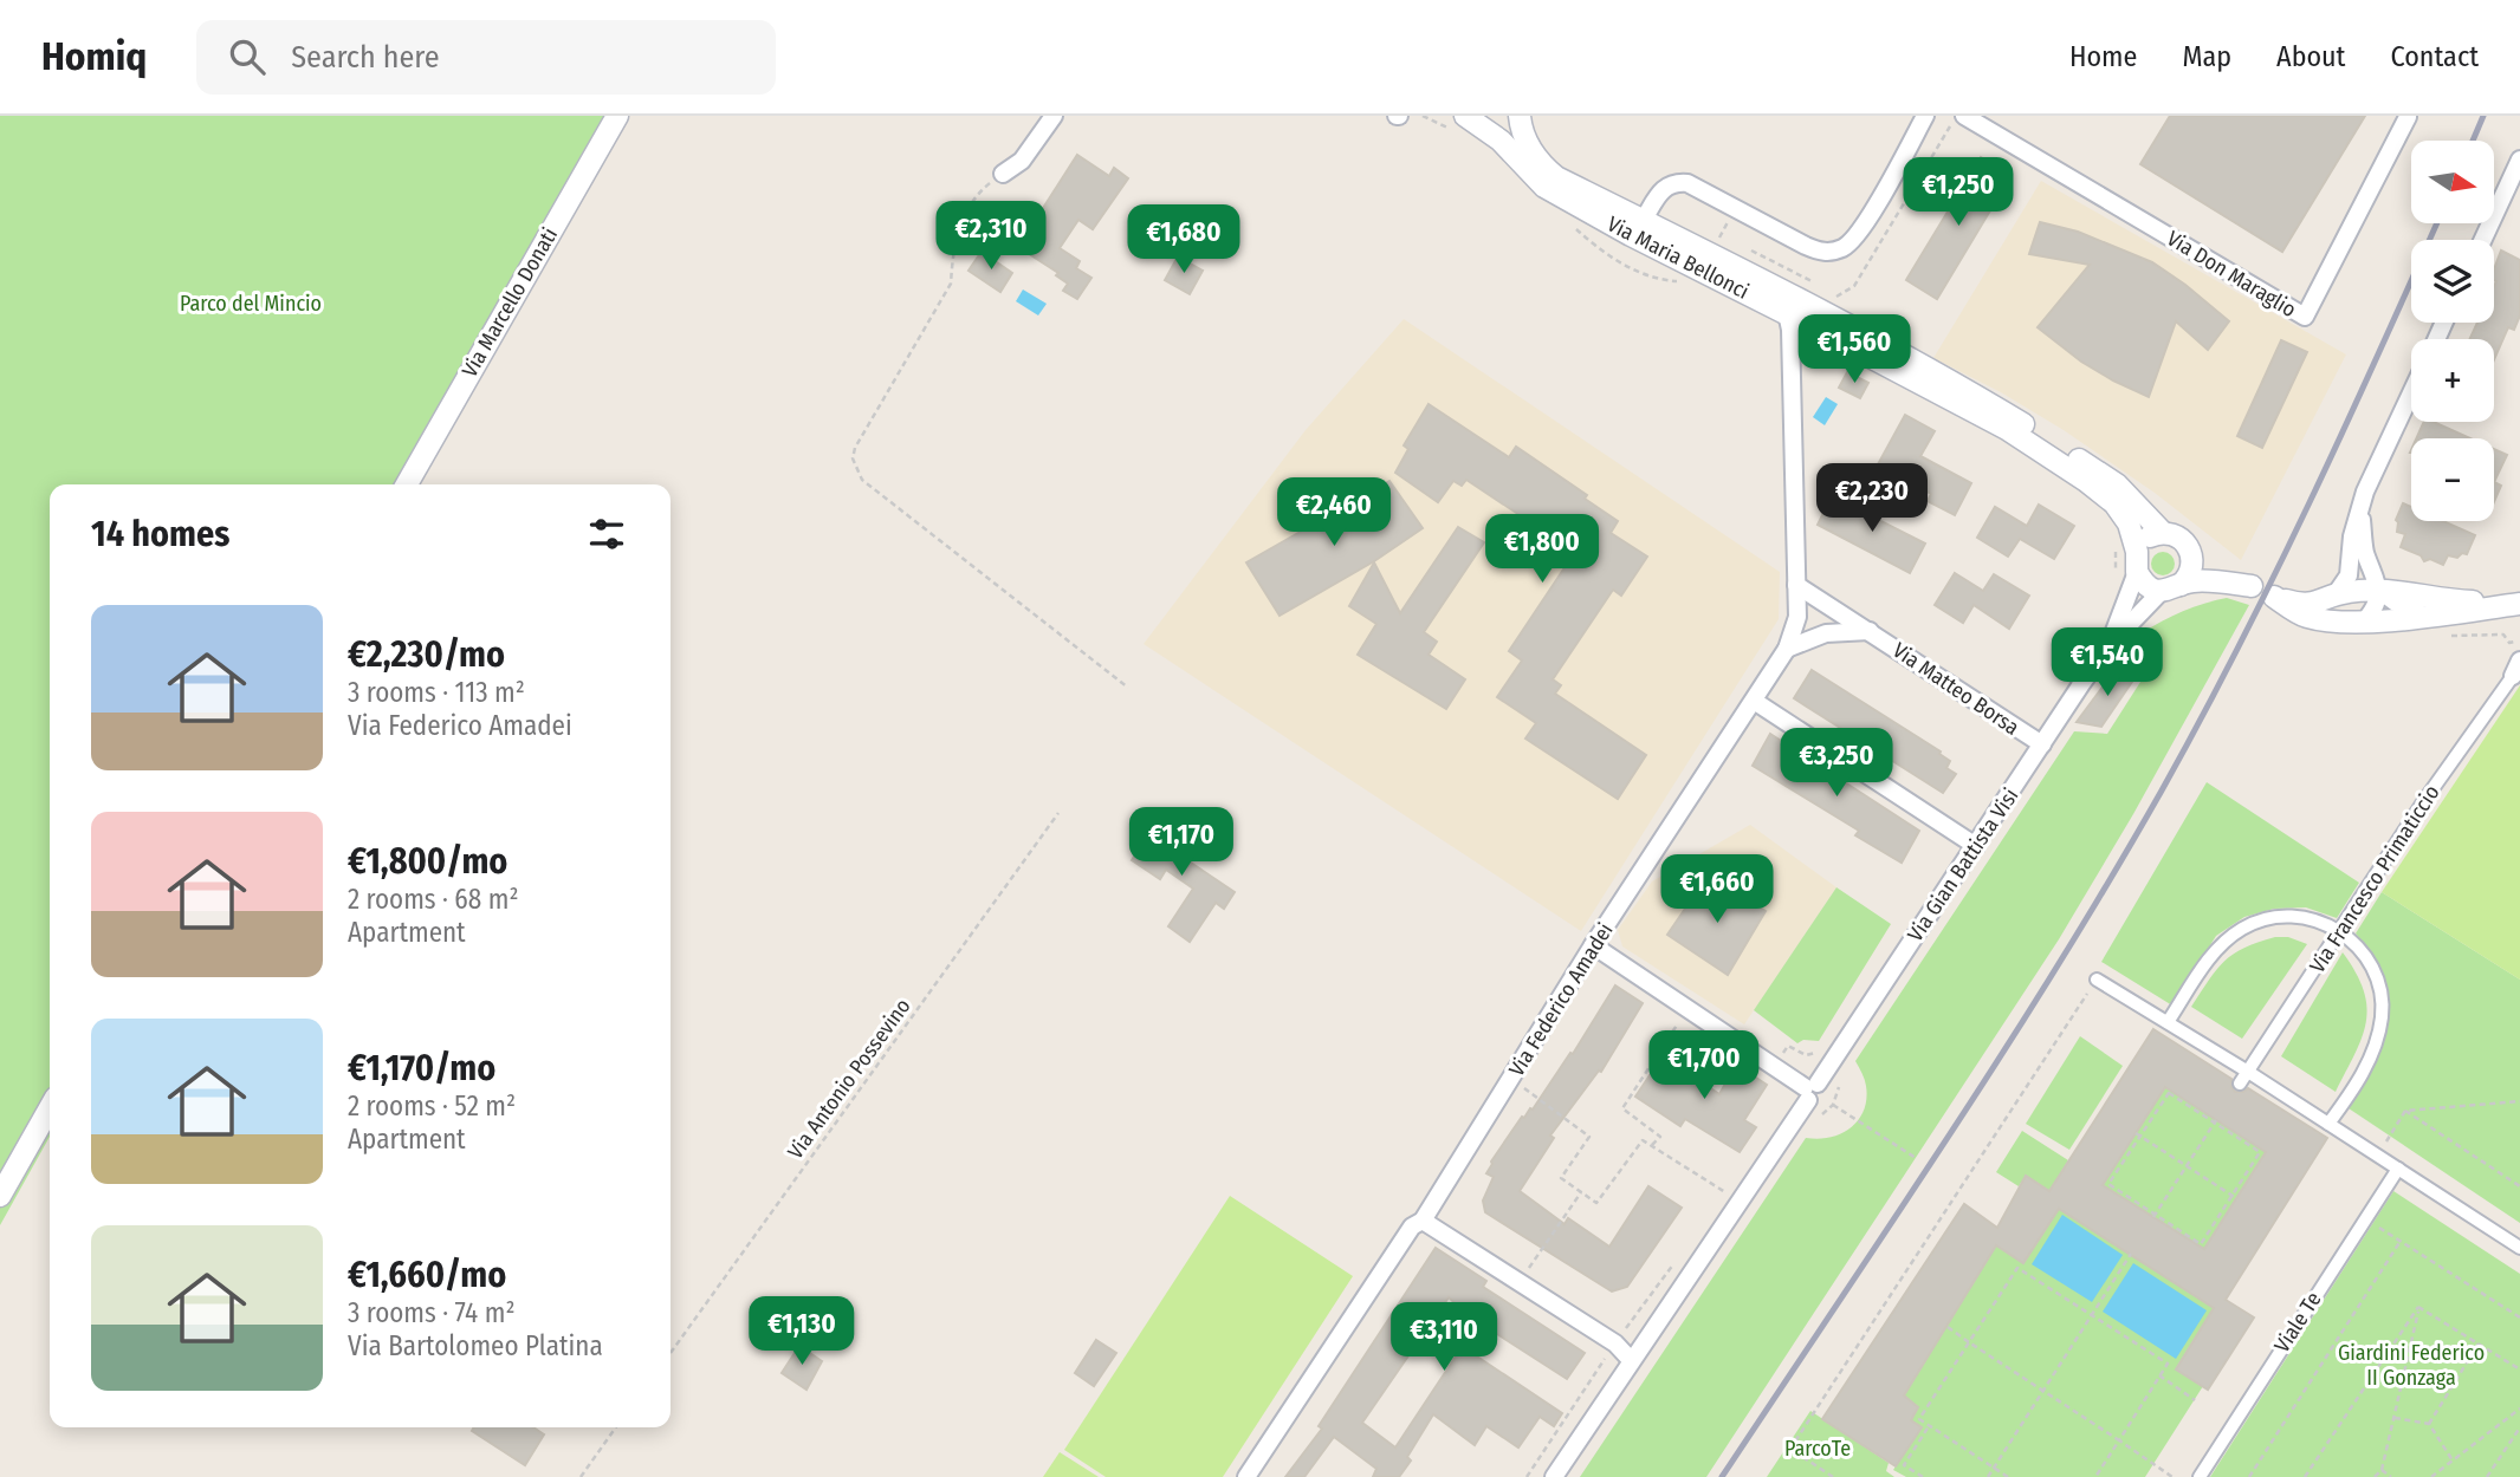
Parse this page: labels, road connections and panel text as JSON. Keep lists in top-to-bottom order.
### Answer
{
  "streets": {
    "street": [
      "Via Maria Bellonci",
      "Via Don Maraglio",
      "Via Marcello Donati",
      "Via Matteo Borsa",
      "Via Gian Battista Visi",
      "Via Francesco Primaticcio",
      "Via Federico Amadei",
      "Viale Te"
    ],
    "path": ["Via Antonio Possevino"]
  },
  "crossings": [
    ["Via Maria Bellonci", "Via Gian Battista Visi"],
    ["Via Maria Bellonci", "Via Federico Amadei"],
    ["Via Matteo Borsa", "Via Gian Battista Visi"],
    ["Via Matteo Borsa", "Via Federico Amadei"]
  ],
  "parks": ["Parco del Mincio", "Giardini Federico II Gonzaga", "ParcoTe"],
  "north": "right",
  "page": {
    "header": "Homiq",
    "search": "Search here",
    "nav": [
      "Home",
      "Map",
      "About",
      "Contact"
    ],
    "map_buttons": ["+", "−"],
    "price": [
      "€1,250",
      "€2,310",
      "€1,680",
      "€1,560",
      "€2,230",
      "€2,460",
      "€1,800",
      "€1,540",
      "€3,250",
      "€1,170",
      "€1,660",
      "€1,700",
      "€1,130",
      "€3,110"
    ],
    "heading": "14 homes",
    "list": [
      {
        "name": "€2,230/mo",
        "note": "3 rooms · 113 m² · Via Federico Amadei"
      },
      {
        "name": "€1,800/mo",
        "note": "2 rooms · 68 m² · Apartment"
      },
      {
        "name": "€1,170/mo",
        "note": "2 rooms · 52 m² · Apartment"
      },
      {
        "name": "€1,660/mo",
        "note": "3 rooms · 74 m² · Via Bartolomeo Platina"
      }
    ]
  }
}
